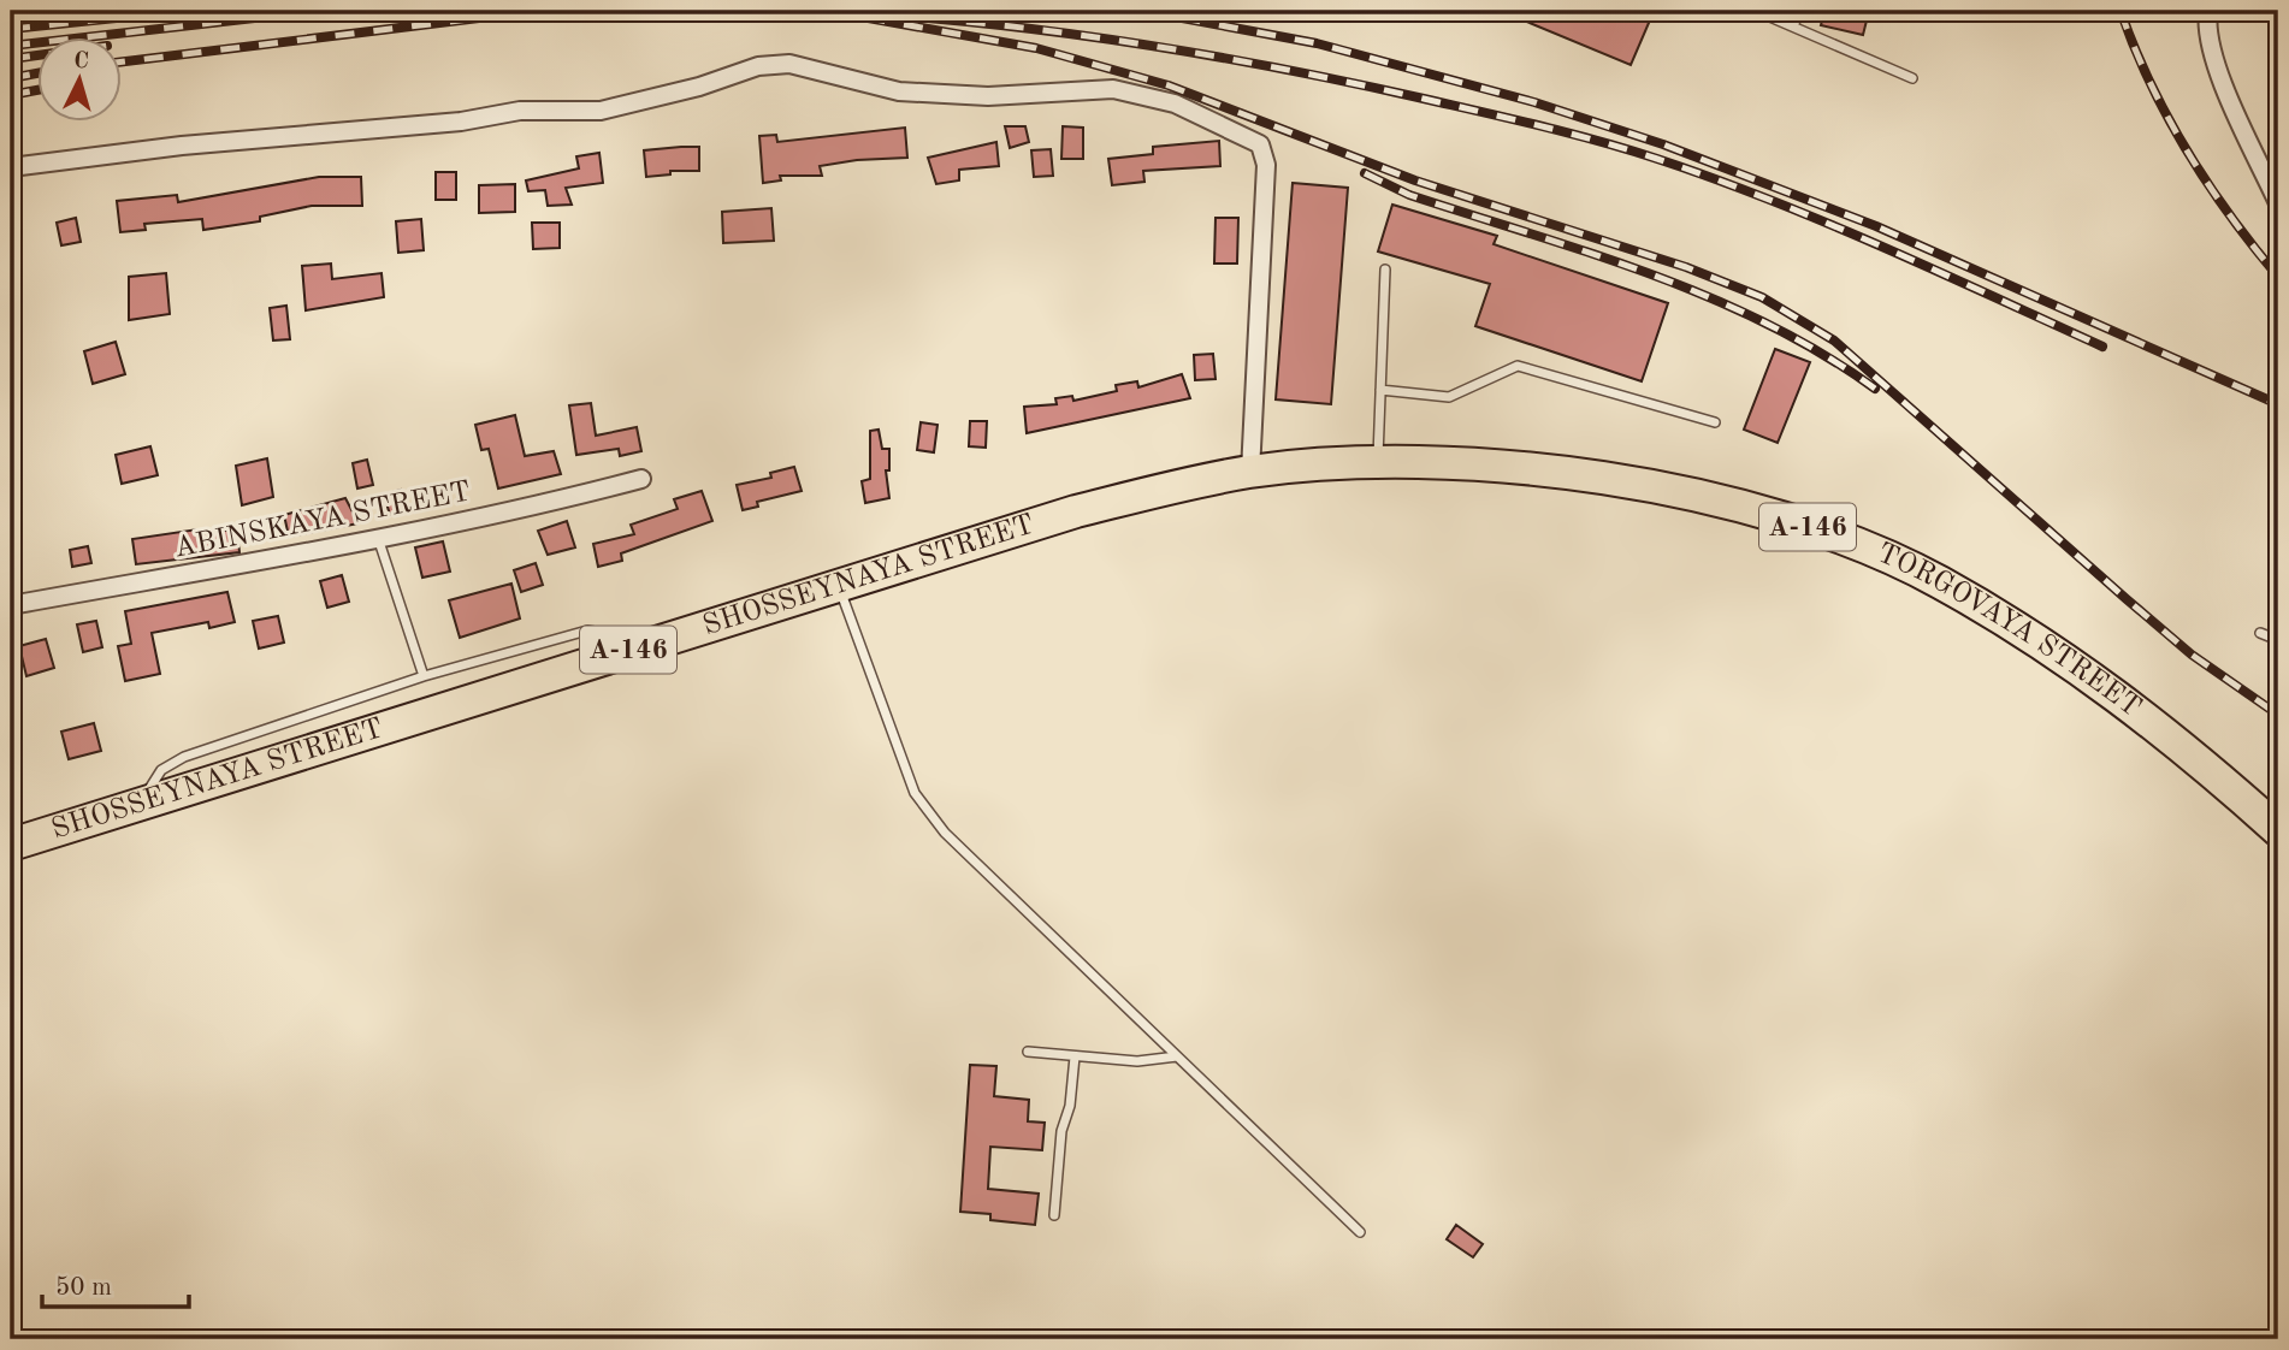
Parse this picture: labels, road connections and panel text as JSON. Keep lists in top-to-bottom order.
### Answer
{
  "streets": {
    "highway": ["А-146", "SHOSSEYNAYA STREET", "TORGOVAYA STREET"],
    "street": ["ABINSKAYA STREET"]
  },
  "crossings": [
    ["SHOSSEYNAYA STREET", "TORGOVAYA STREET"]
  ],
  "scale_bar": "50 m",
  "north": "top"
}
